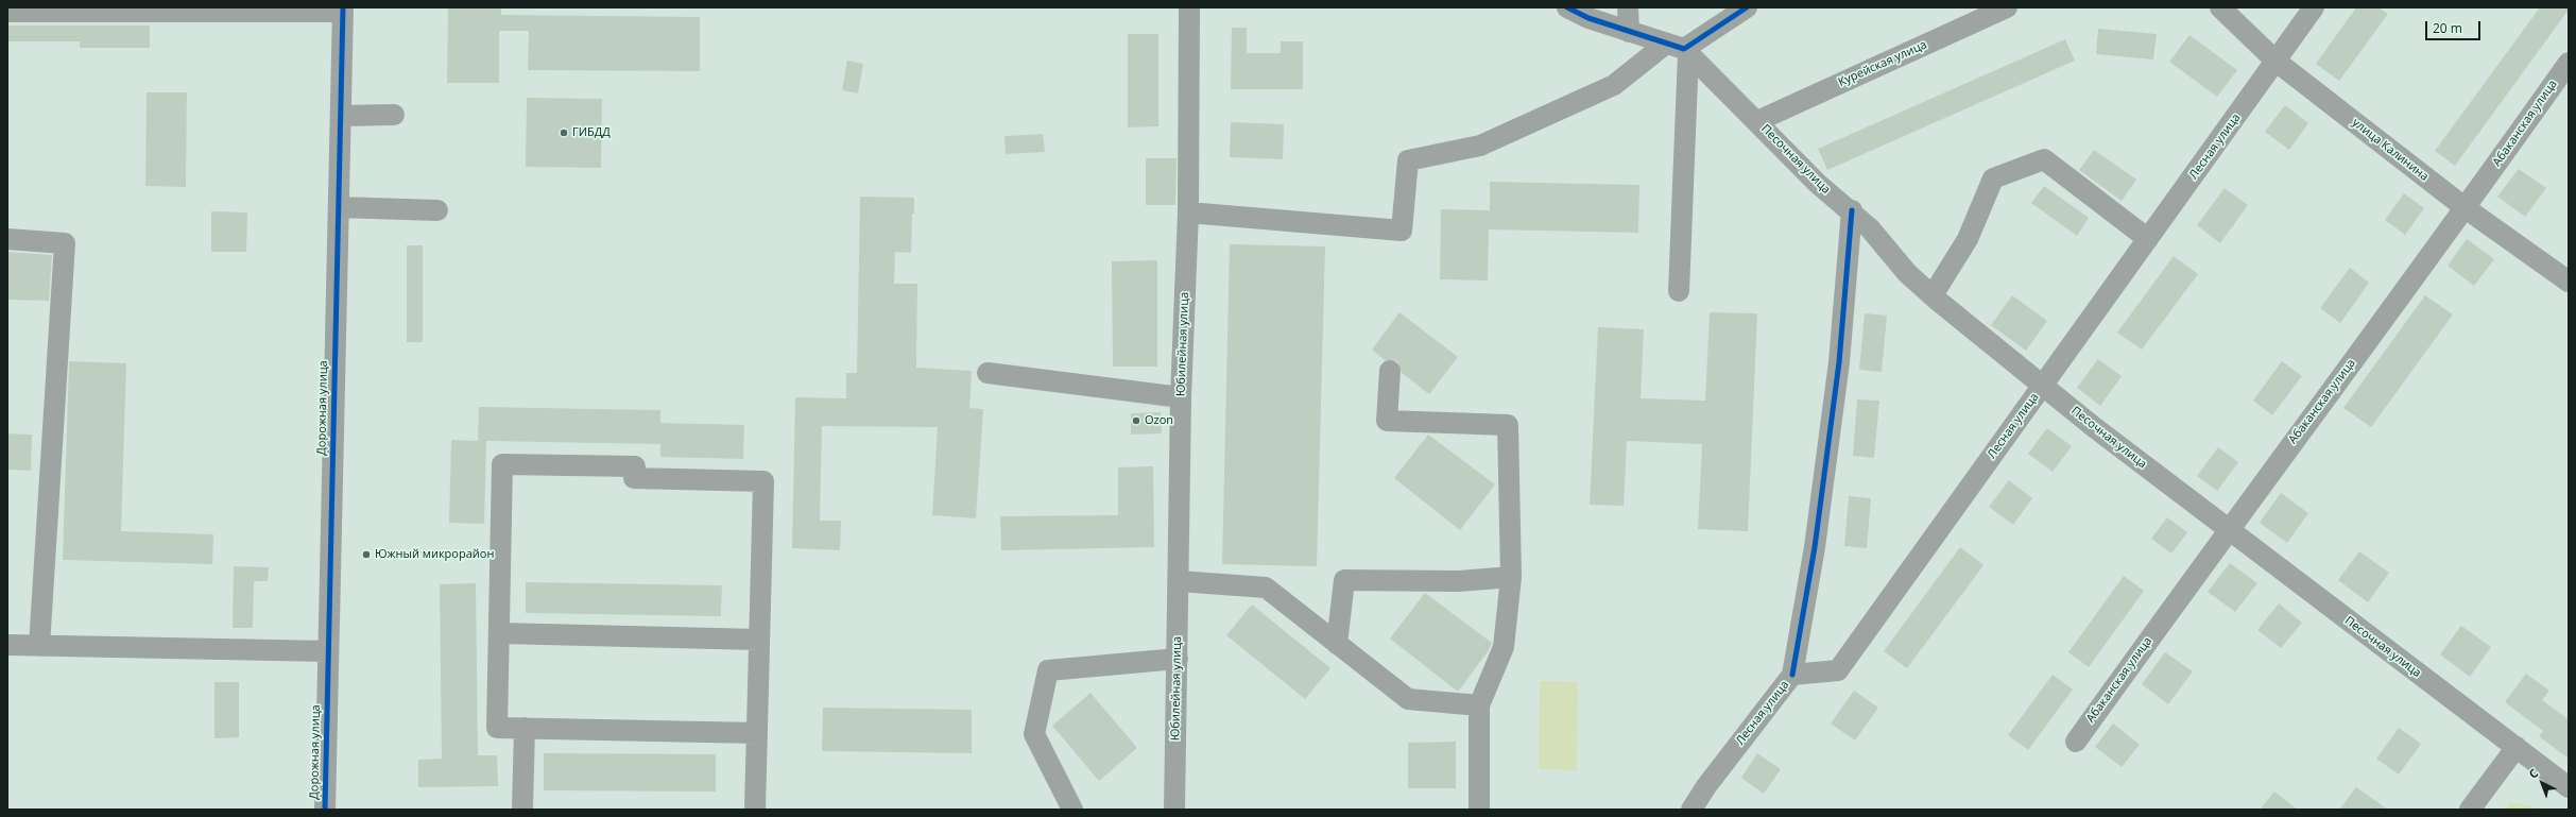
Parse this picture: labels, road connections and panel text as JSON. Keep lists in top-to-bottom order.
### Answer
{
  "streets": {
    "street": [
      "Курейская улица",
      "Абаканская улица",
      "Лесная улица",
      "улица Калинина",
      "Песочная улица",
      "Юбилейная улица",
      "Дорожная улица"
    ]
  },
  "crossings": [
    ["Курейская улица", "Песочная улица"],
    ["Абаканская улица", "улица Калинина"],
    ["Абаканская улица", "Песочная улица"],
    ["Лесная улица", "улица Калинина"],
    ["Лесная улица", "Песочная улица"]
  ],
  "places": ["ГИБДД", "Ozon", "Южный микрорайон"],
  "scale_bar": "20 m",
  "north": "top left"
}
